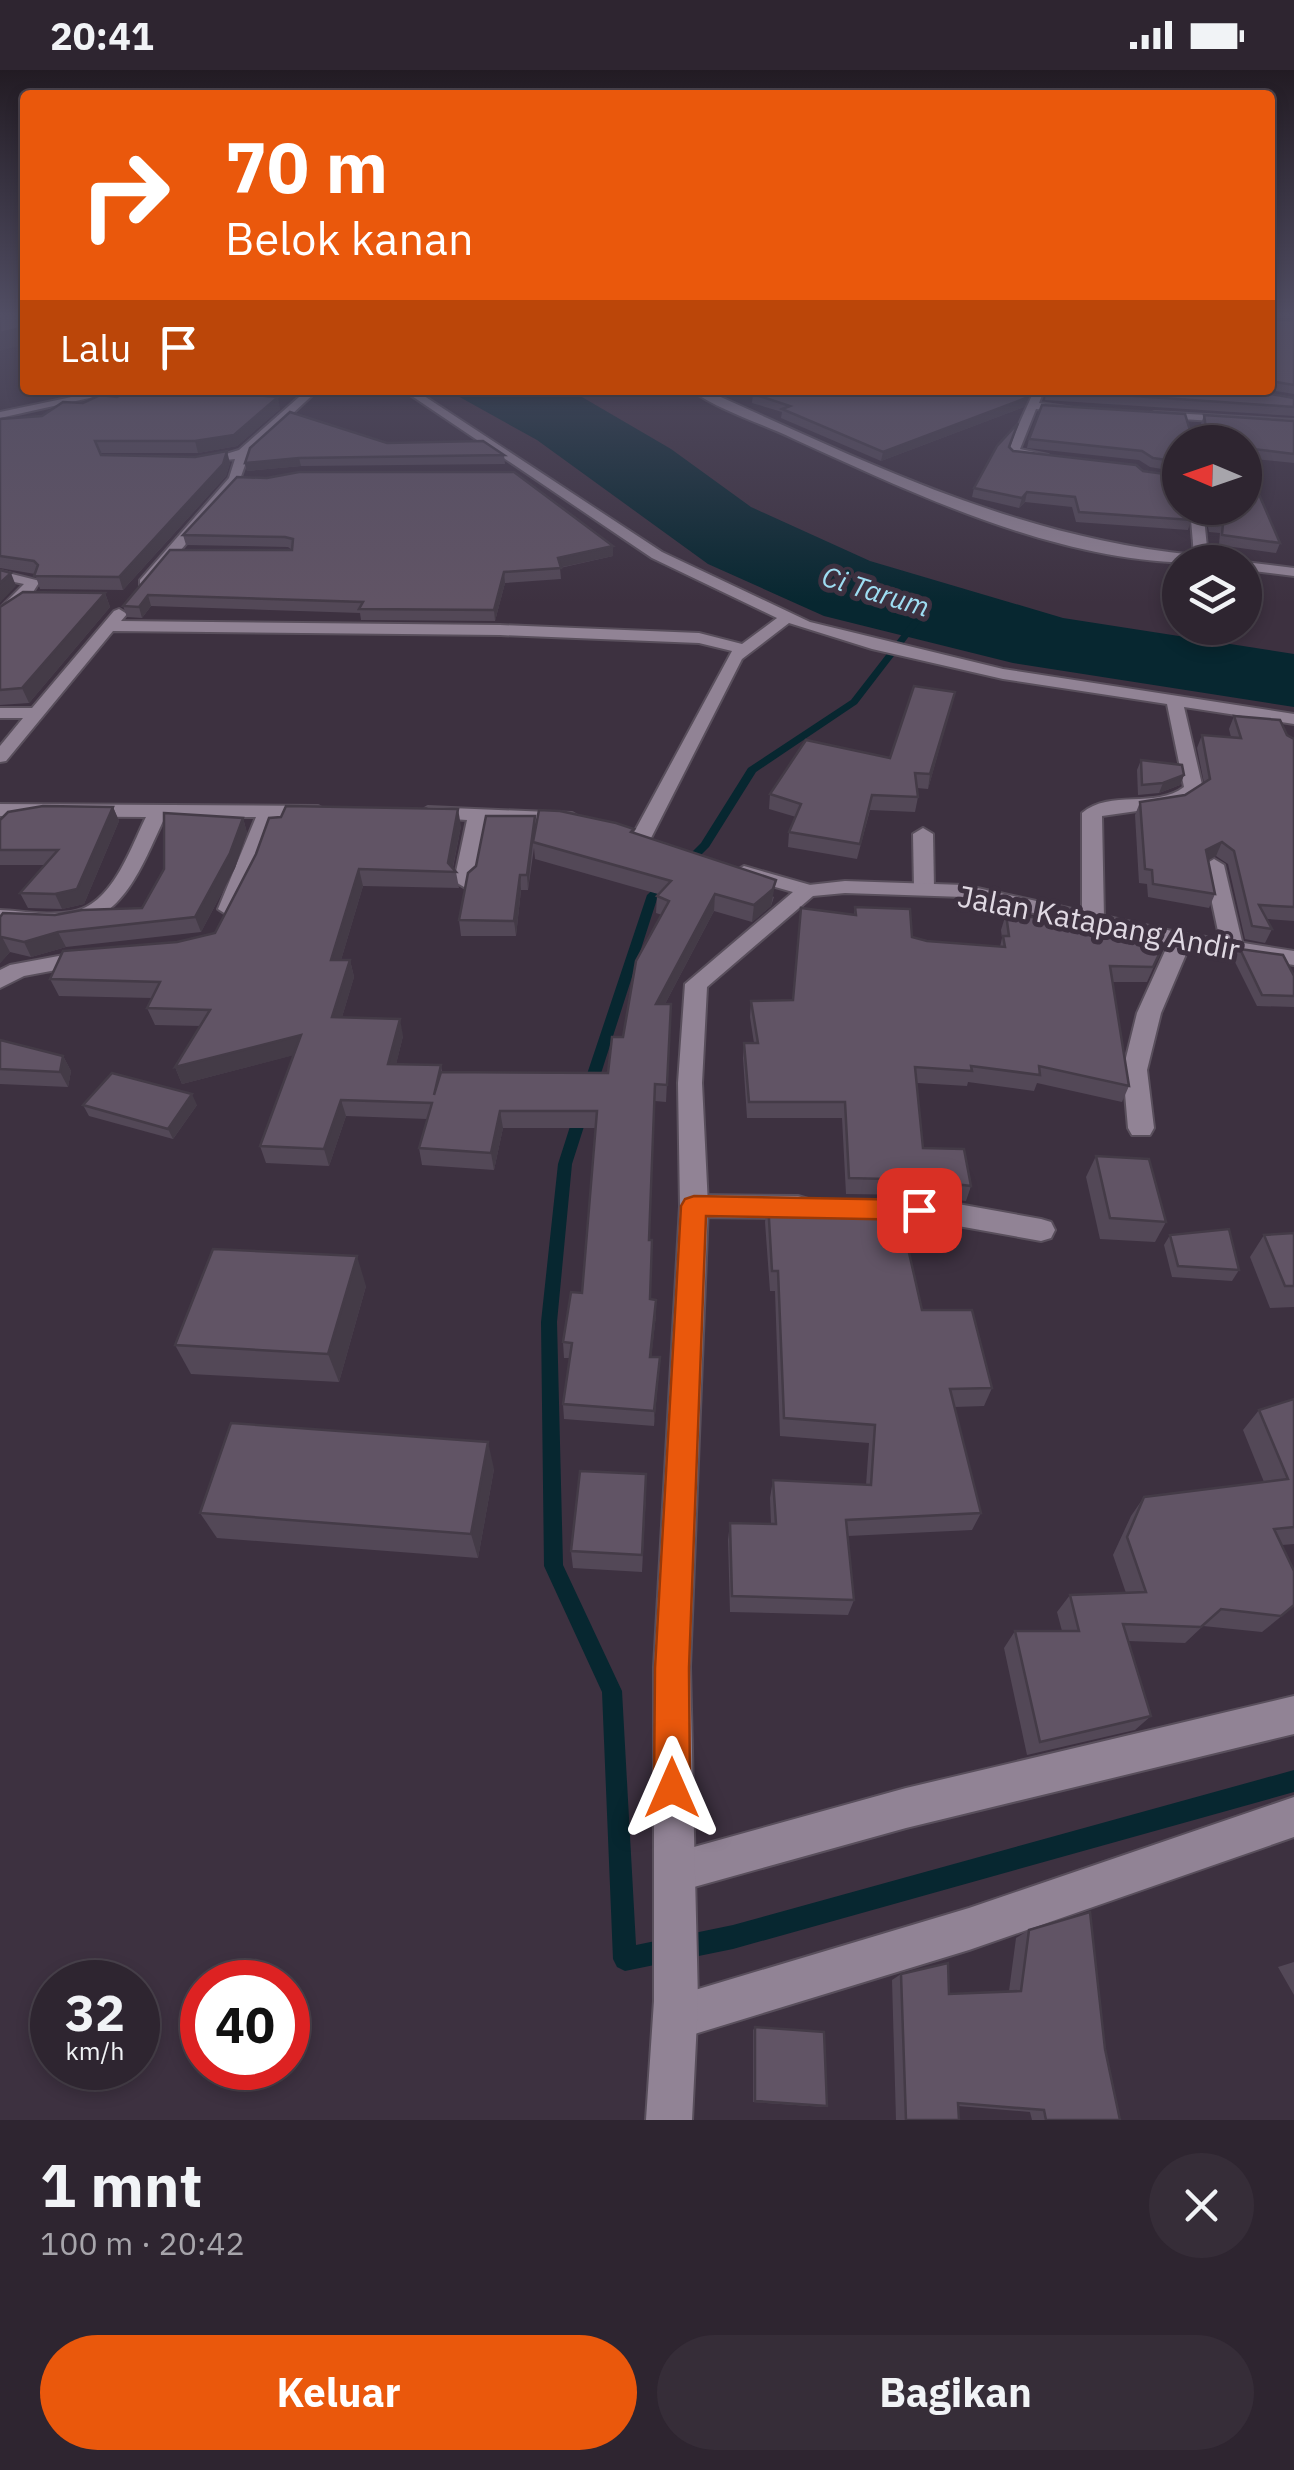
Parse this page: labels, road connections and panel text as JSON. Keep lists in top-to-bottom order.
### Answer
{
  "streets": {
    "street": ["Jalan Katapang Andir"]
  },
  "water": ["Ci Tarum"],
  "north": "left",
  "page": {
    "status": "20:41",
    "turn": ["70 m", "Belok kanan"],
    "then": "Lalu",
    "speed": "32 km/h",
    "limit": "40",
    "heading": ["1 mnt", "100 m · 20:42"],
    "buttons": ["Keluar", "Bagikan"]
  }
}
